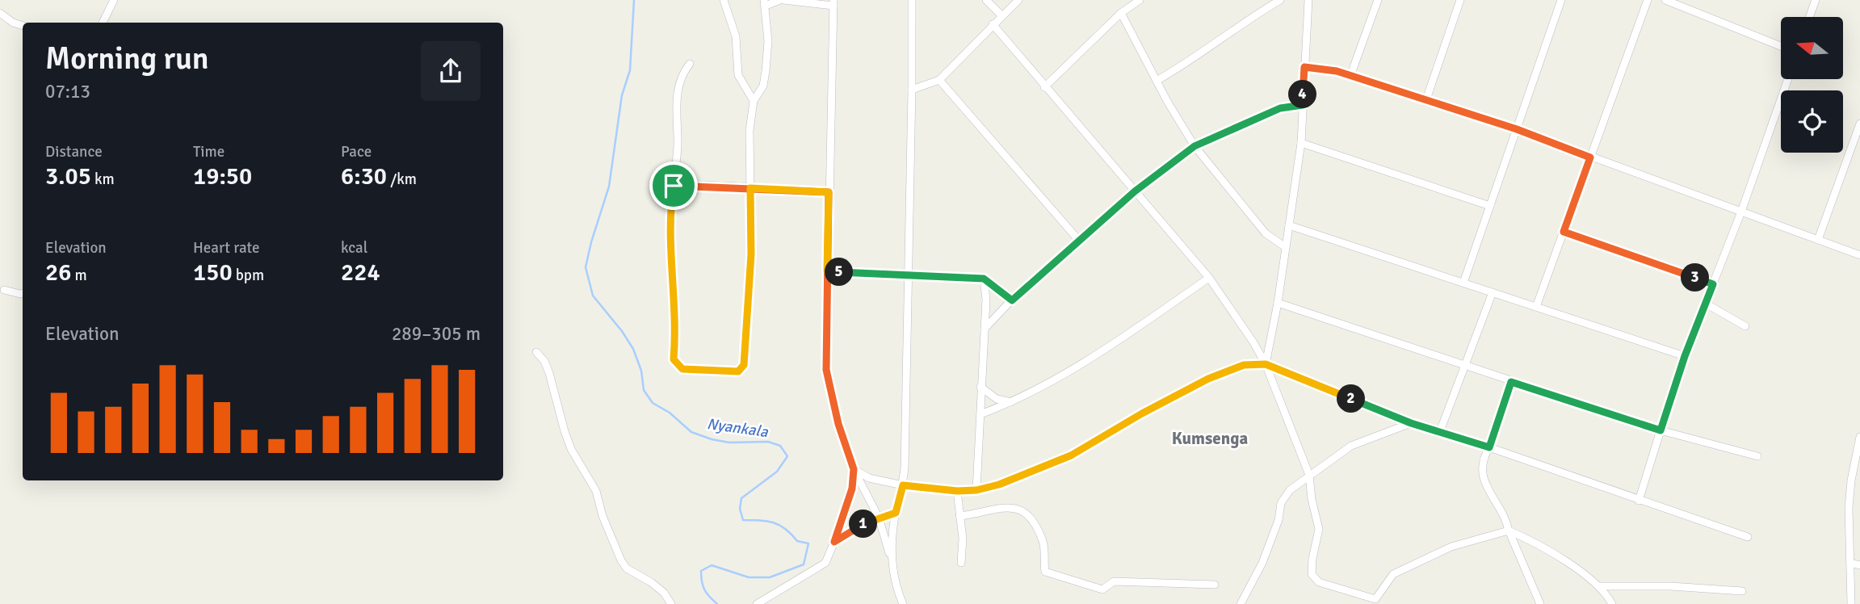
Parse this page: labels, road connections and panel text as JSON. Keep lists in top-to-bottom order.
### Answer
{
  "districts": ["Kumsenga"],
  "water": ["Nyankala"],
  "north": "left",
  "page": {
    "heading": ["Morning run", "07:13"],
    "pins": [
      "4",
      "5",
      "3",
      "2",
      "1"
    ],
    "stats": [
      ["Distance", "3.05 km"],
      ["Time", "19:50"],
      ["Pace", "6:30 /km"],
      ["Elevation", "26 m"],
      ["Heart rate", "150 bpm"],
      ["kcal", "224"]
    ],
    "chart": ["Elevation", "289–305 m"]
  }
}
